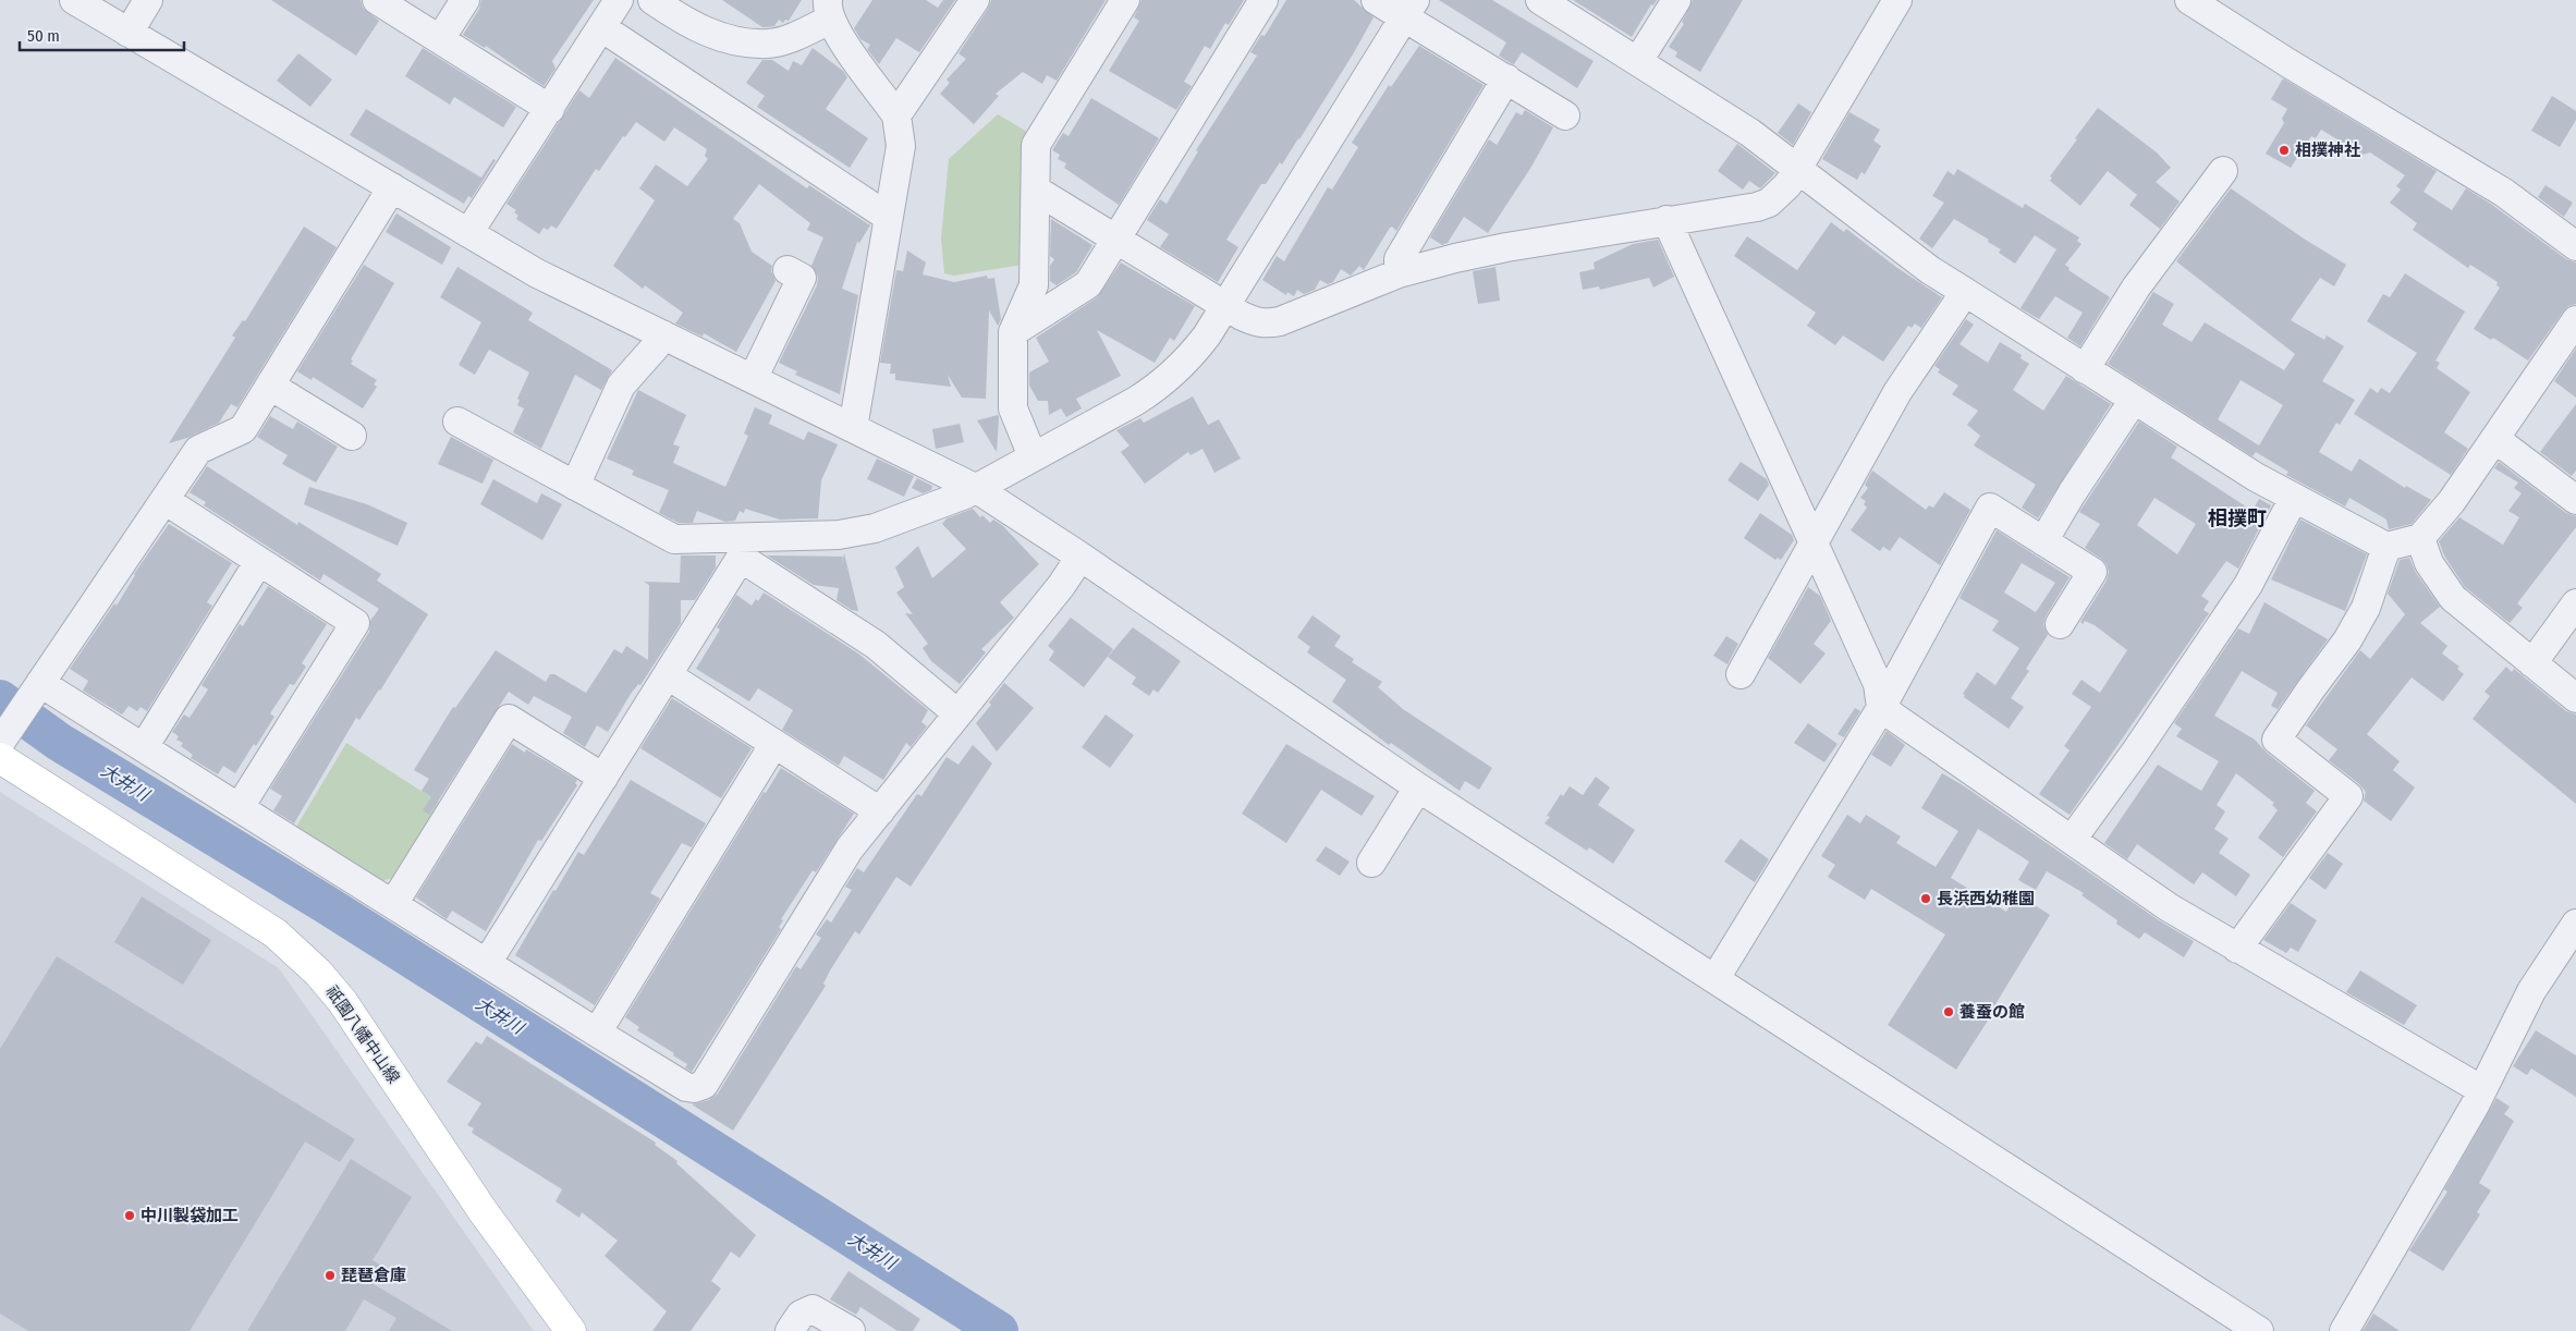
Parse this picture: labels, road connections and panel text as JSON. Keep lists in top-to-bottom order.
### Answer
{
  "streets": {
    "main road": ["祇園八幡中山線"]
  },
  "districts": ["相撲町"],
  "water": ["大井川"],
  "places": [
    "相撲神社",
    "長浜西幼稚園",
    "養蚕の館",
    "中川製袋加工",
    "琵琶倉庫"
  ],
  "scale_bar": "50 m"
}
